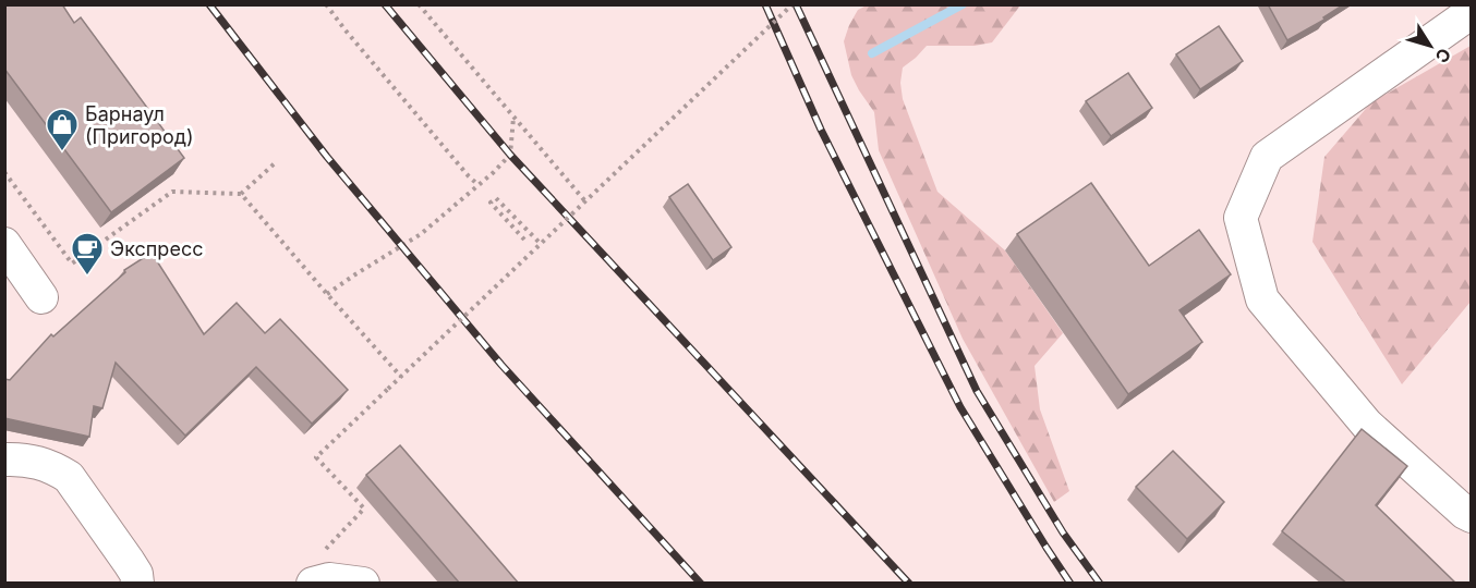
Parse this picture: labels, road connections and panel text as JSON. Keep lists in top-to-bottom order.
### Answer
{
  "places": {
    "shop": ["Барнаул (Пригород)"],
    "cafe": ["Экспресс"]
  },
  "north": "bottom right"
}
